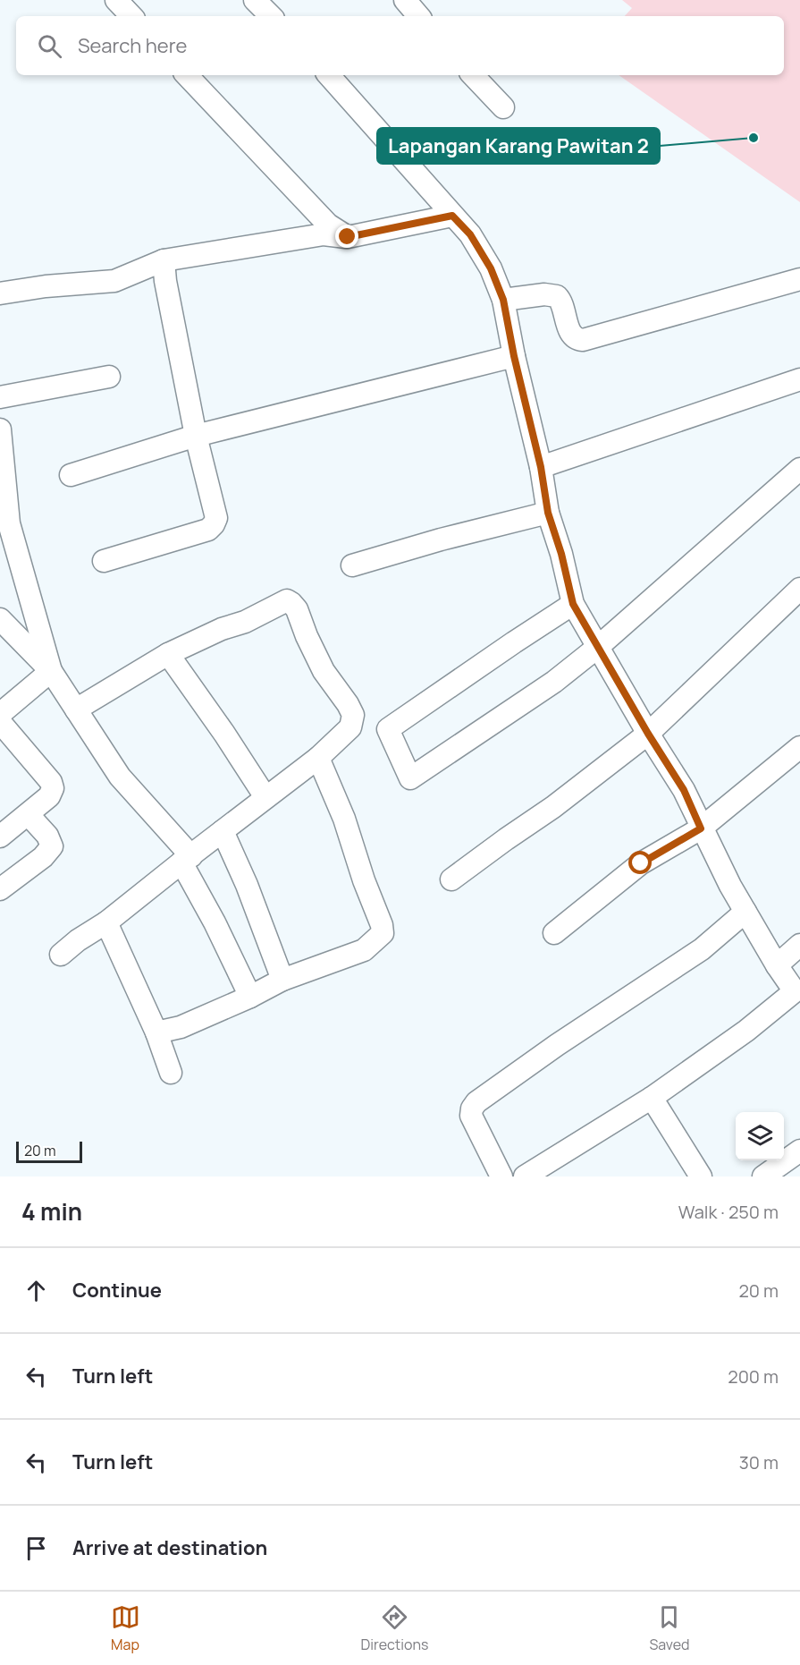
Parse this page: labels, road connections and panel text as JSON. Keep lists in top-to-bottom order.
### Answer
{
  "places": ["Lapangan Karang Pawitan 2"],
  "scale_bar": "20 m",
  "page": {
    "search": "Search here",
    "scale": "20 m",
    "heading": ["4 min", "Walk · 250 m"],
    "list": [
      ["Continue", "20 m"],
      ["Turn left", "200 m"],
      ["Turn left", "30 m"],
      "Arrive at destination"
    ],
    "nav": ["Map", "Directions", "Saved"]
  }
}
